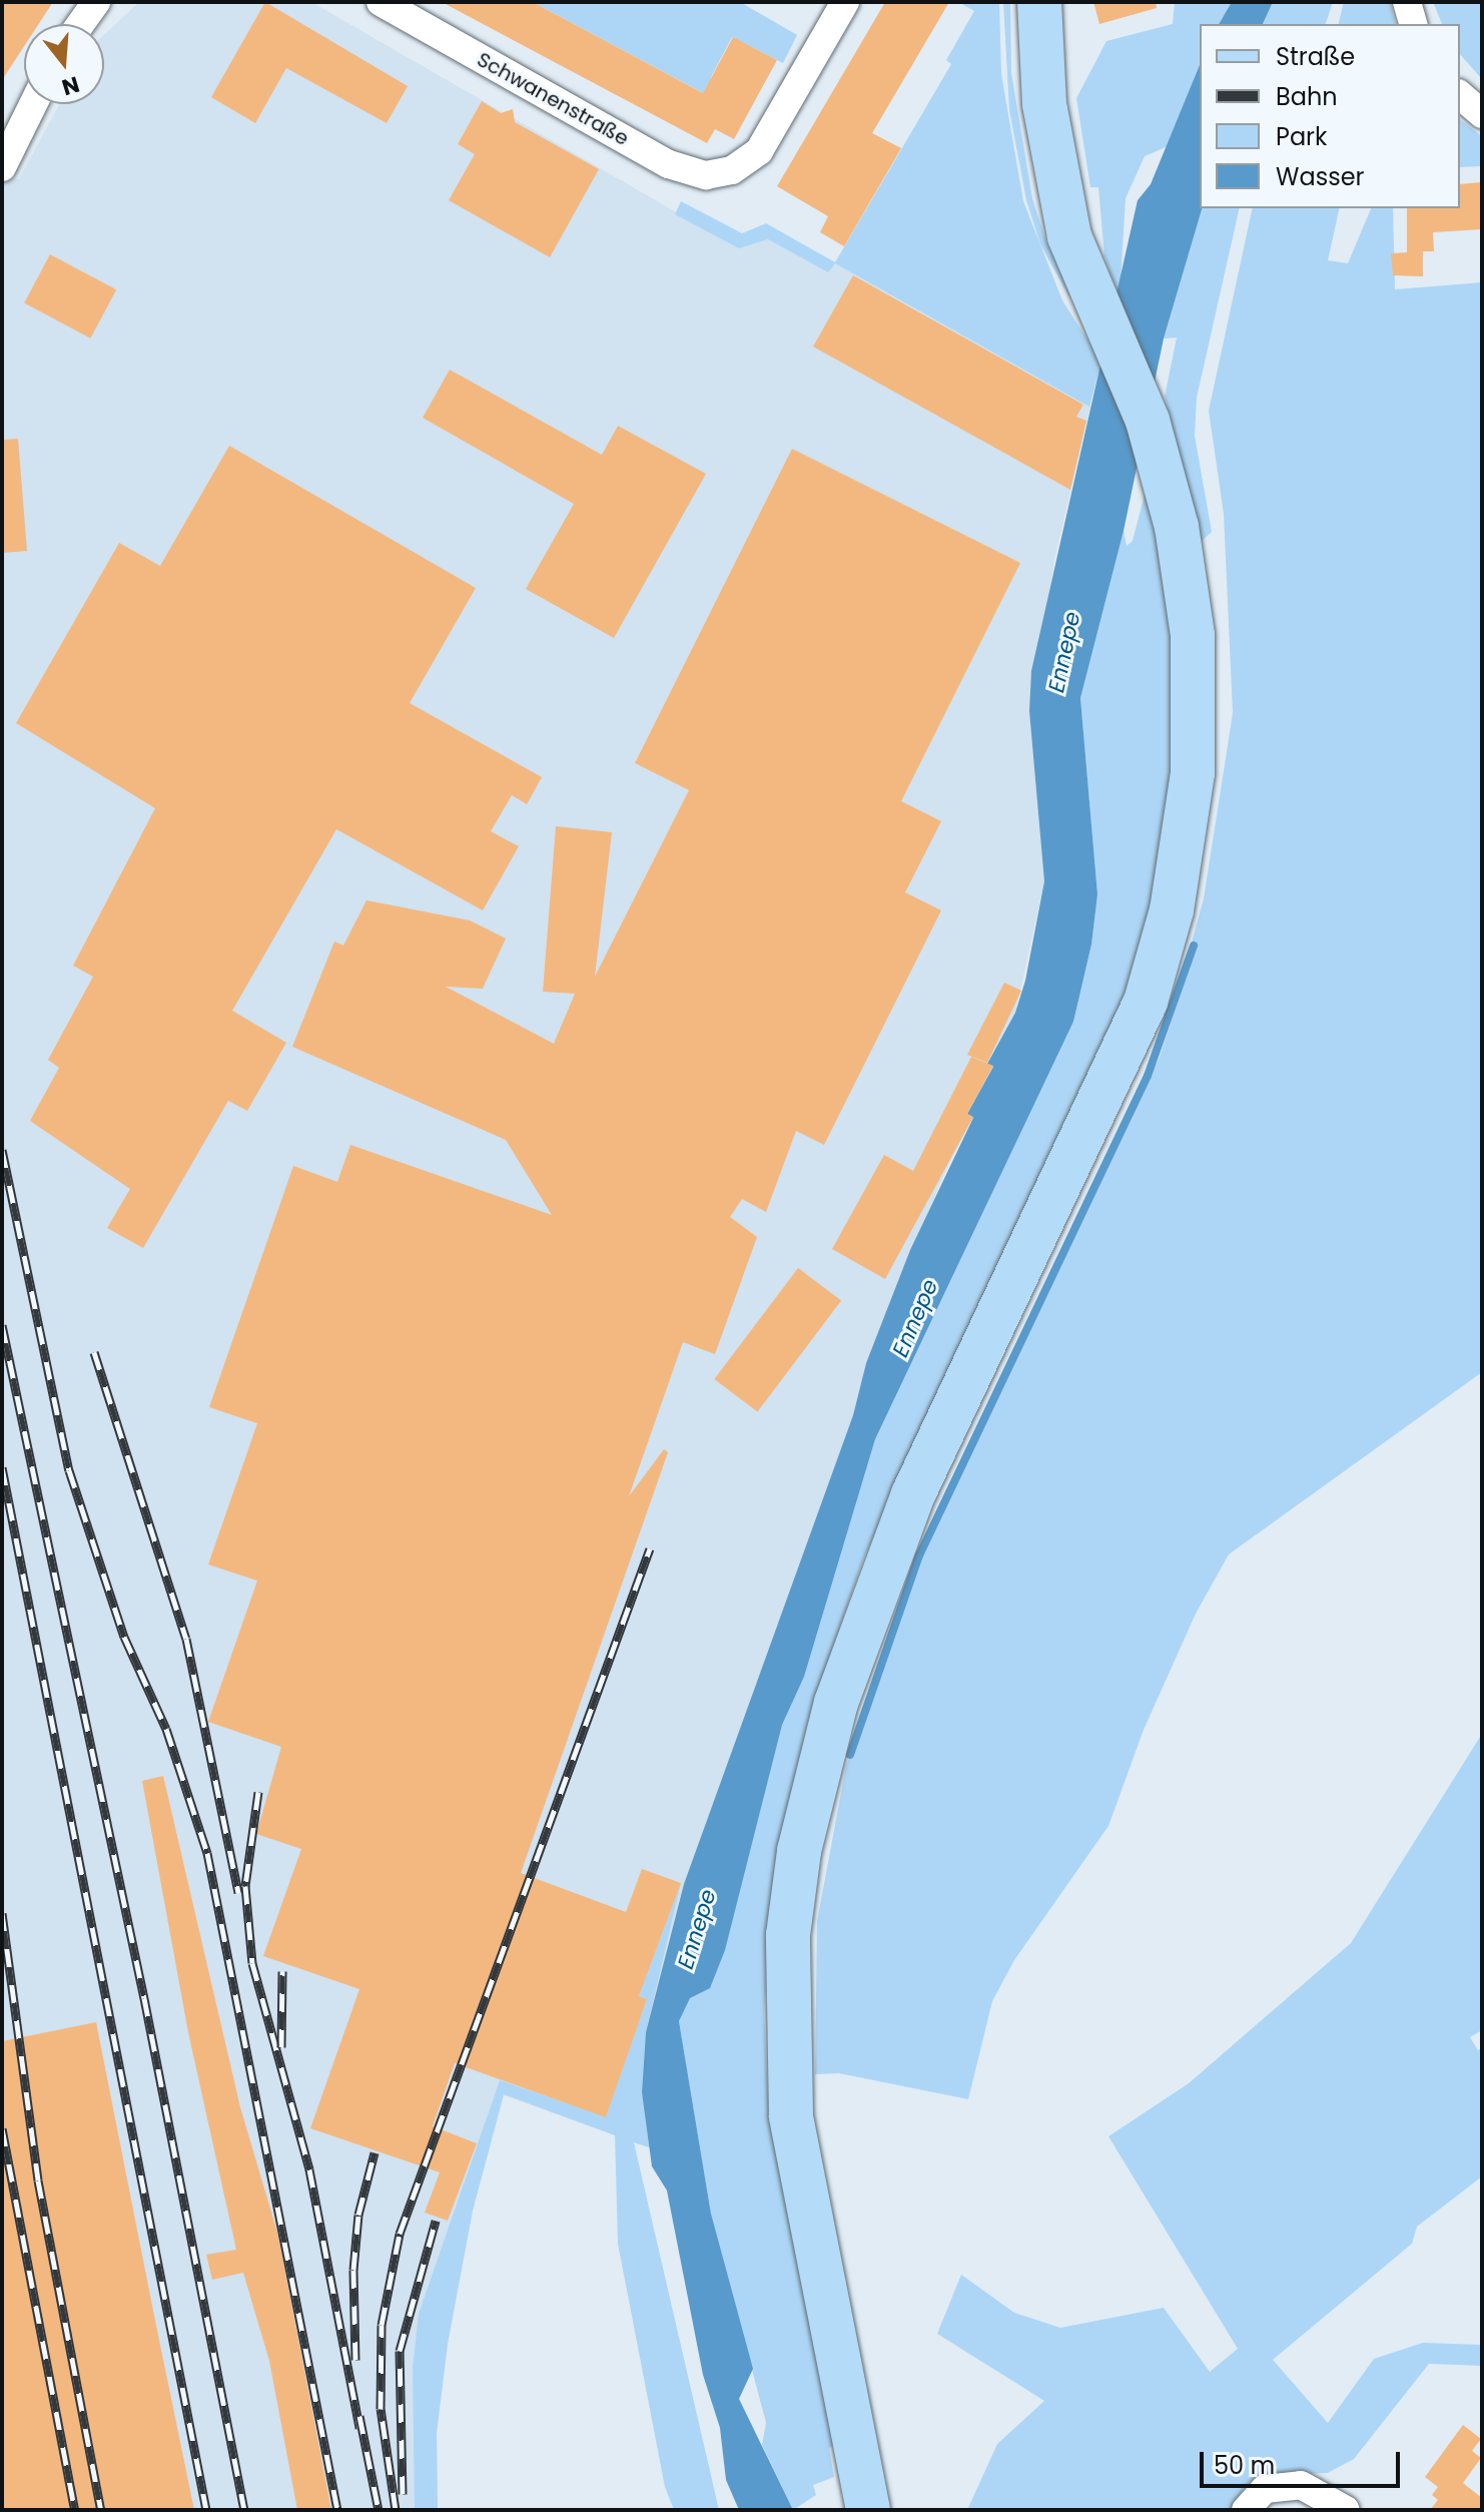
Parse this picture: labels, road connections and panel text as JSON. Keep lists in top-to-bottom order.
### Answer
{
  "streets": {
    "street": ["Schwanenstraße"]
  },
  "water": ["Ennepe"],
  "legend": [
    "Straße",
    "Bahn",
    "Park",
    "Wasser"
  ],
  "scale_bar": "50 m",
  "north": "bottom"
}
